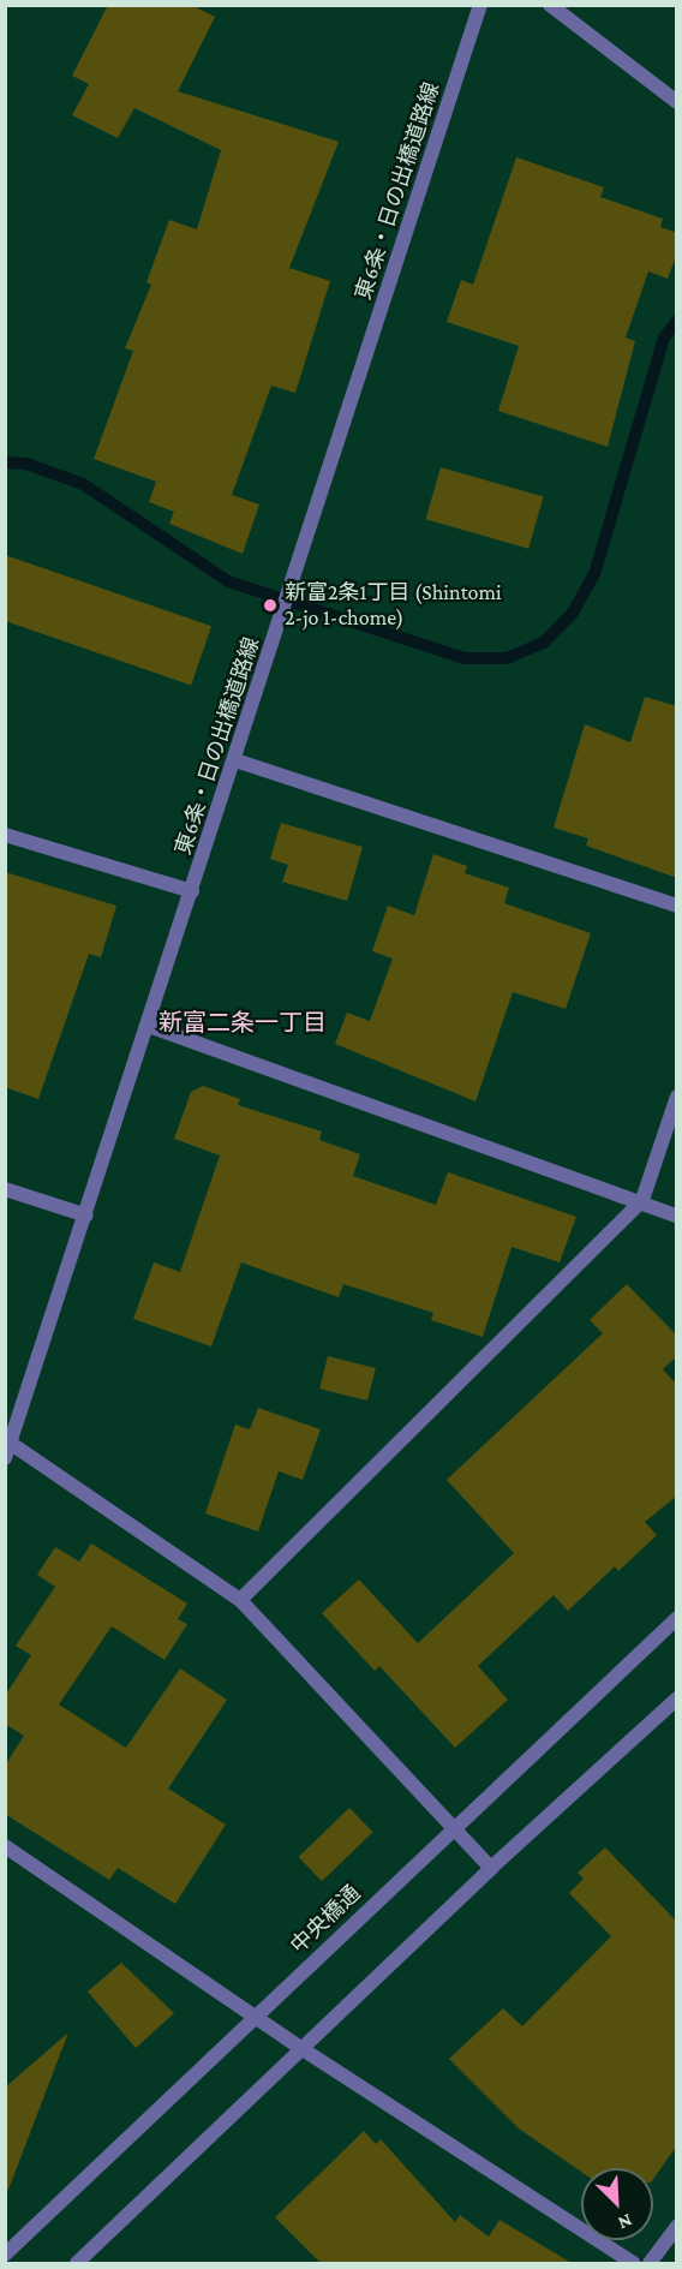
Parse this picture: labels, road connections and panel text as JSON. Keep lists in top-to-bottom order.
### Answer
{
  "streets": {
    "street": ["東6条・日の出橋道路線", "中央橋通"]
  },
  "districts": ["新富二条一丁目"],
  "places": ["新富2条1丁目 (Shintomi 2-jo 1-chome)"],
  "north": "bottom right"
}
